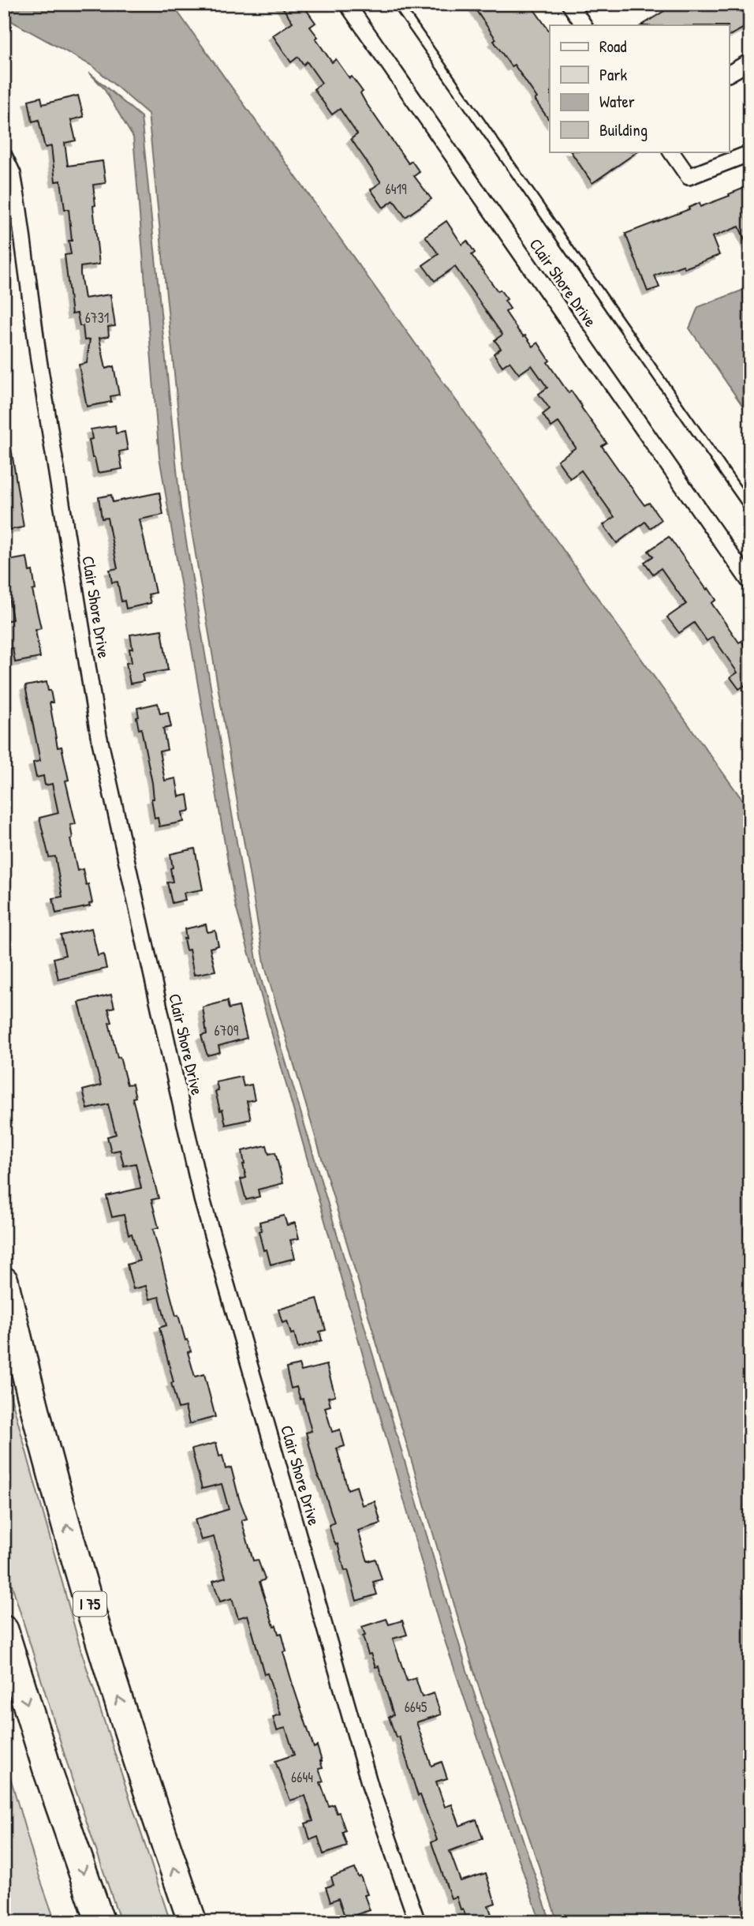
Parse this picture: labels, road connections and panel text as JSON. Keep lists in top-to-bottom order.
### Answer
{
  "streets": {
    "highway": ["I 75"],
    "street": ["Clair Shore Drive"]
  },
  "house_numbers": [
    "6419",
    "6731",
    "6709",
    "6645",
    "6644"
  ],
  "legend": [
    "Road",
    "Park",
    "Water",
    "Building"
  ]
}
